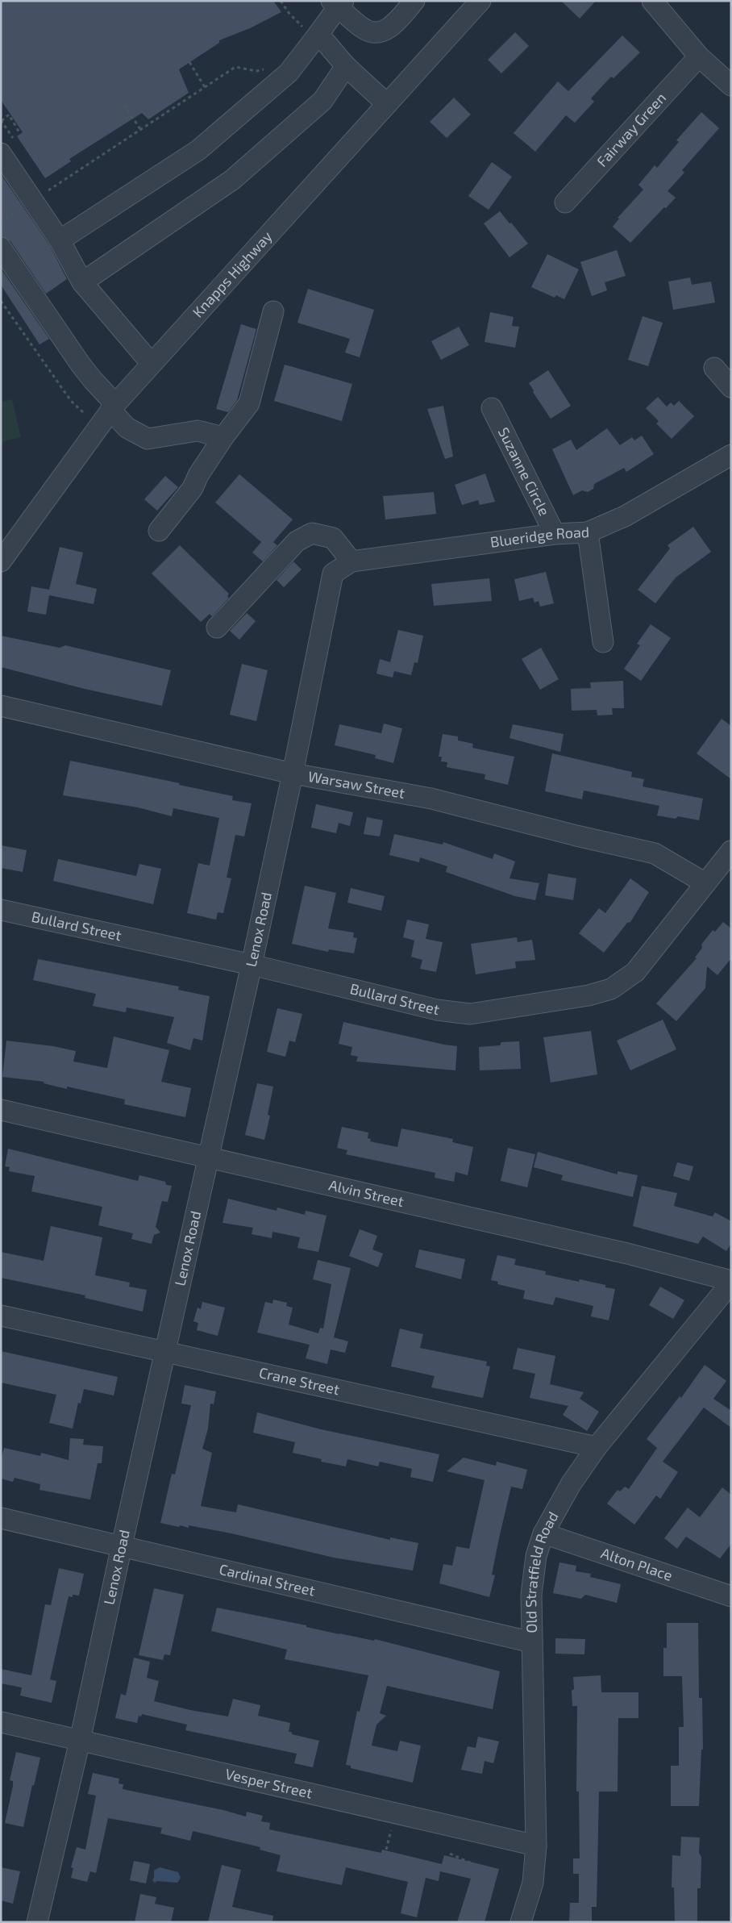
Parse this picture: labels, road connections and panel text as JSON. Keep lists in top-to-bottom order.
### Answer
{
  "streets": {
    "street": [
      "Fairway Green",
      "Knapps Highway",
      "Suzanne Circle",
      "Blueridge Road",
      "Warsaw Street",
      "Bullard Street",
      "Lenox Road",
      "Alvin Street",
      "Crane Street",
      "Alton Place",
      "Old Stratfield Road",
      "Cardinal Street",
      "Vesper Street"
    ]
  },
  "crossings": [
    ["Suzanne Circle", "Blueridge Road"],
    ["Blueridge Road", "Lenox Road"],
    ["Warsaw Street", "Bullard Street"],
    ["Warsaw Street", "Lenox Road"],
    ["Bullard Street", "Lenox Road"],
    ["Lenox Road", "Alvin Street"],
    ["Lenox Road", "Crane Street"],
    ["Lenox Road", "Cardinal Street"],
    ["Lenox Road", "Vesper Street"],
    ["Alvin Street", "Old Stratfield Road"],
    ["Crane Street", "Old Stratfield Road"],
    ["Alton Place", "Old Stratfield Road"],
    ["Old Stratfield Road", "Cardinal Street"],
    ["Old Stratfield Road", "Vesper Street"]
  ]
}
